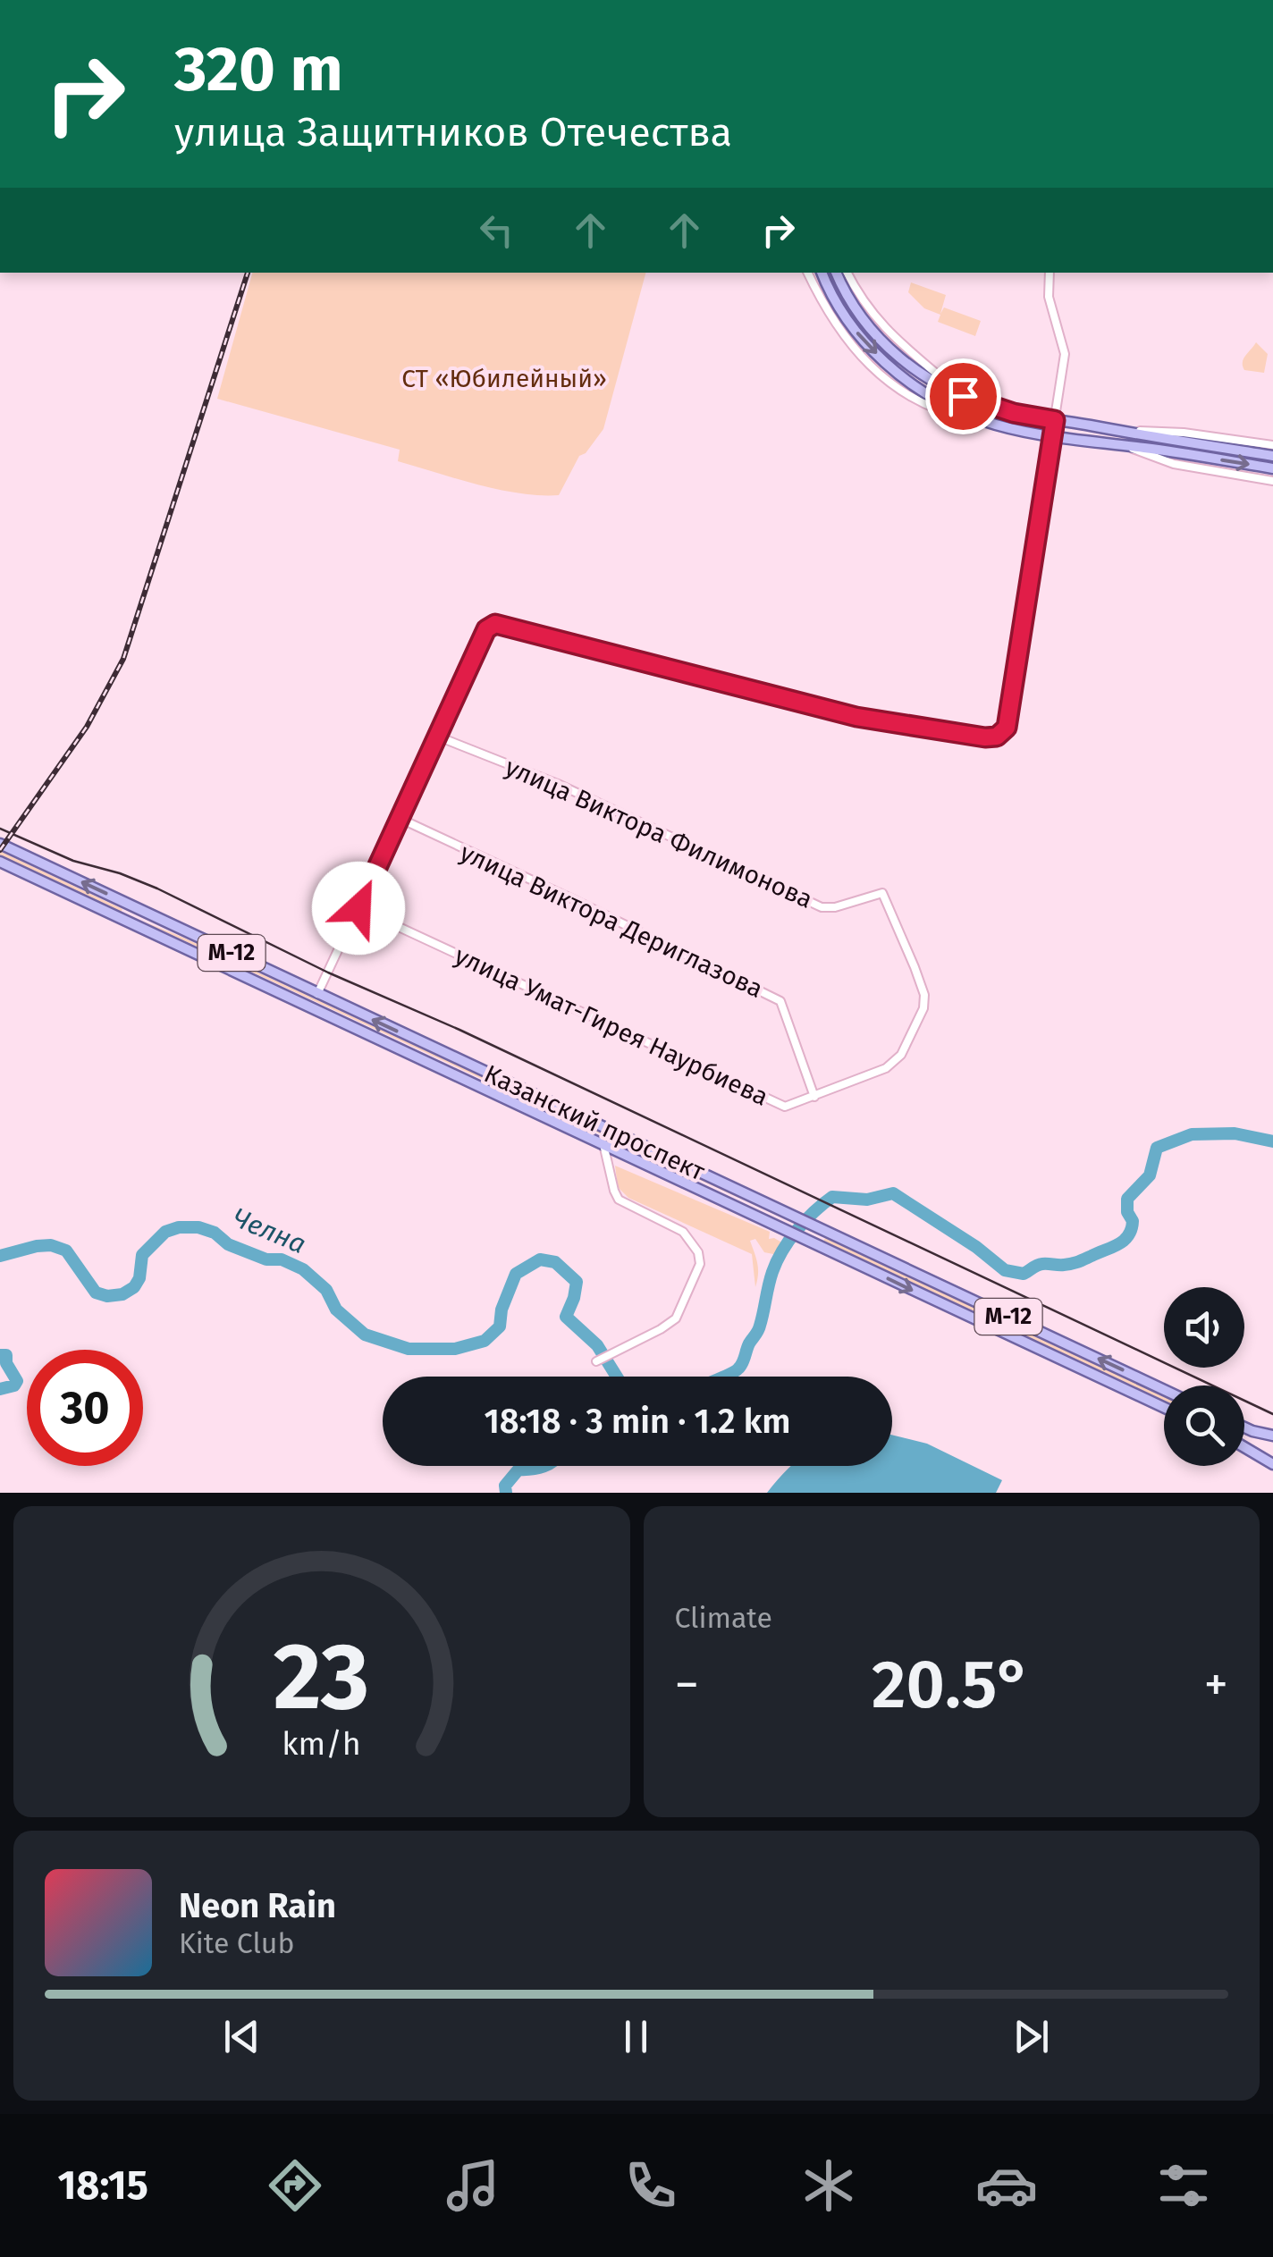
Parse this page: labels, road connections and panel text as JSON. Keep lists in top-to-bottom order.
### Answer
{
  "streets": {
    "main road": ["М-12", "Казанский проспект"],
    "street": ["улица Виктора Филимонова", "улица Виктора Дериглазова", "улица Умат-Гирея Наурбиева"]
  },
  "crossings": [
    ["улица Виктора Филимонова", "улица Умат-Гирея Наурбиева"],
    ["улица Виктора Дериглазова", "улица Умат-Гирея Наурбиева"]
  ],
  "water": ["Челна"],
  "parks": ["СТ «Юбилейный»"],
  "page": {
    "turn": ["320 m", "улица Защитников Отечества"],
    "limit": "30",
    "trip": "18:18 · 3 min · 1.2 km",
    "tile": "Climate",
    "heat": ["−", "20.5°", "+"],
    "song": ["Neon Rain", "Kite Club"],
    "tabs": "18:15",
    "gauge": ["23", "km/h"]
  }
}
